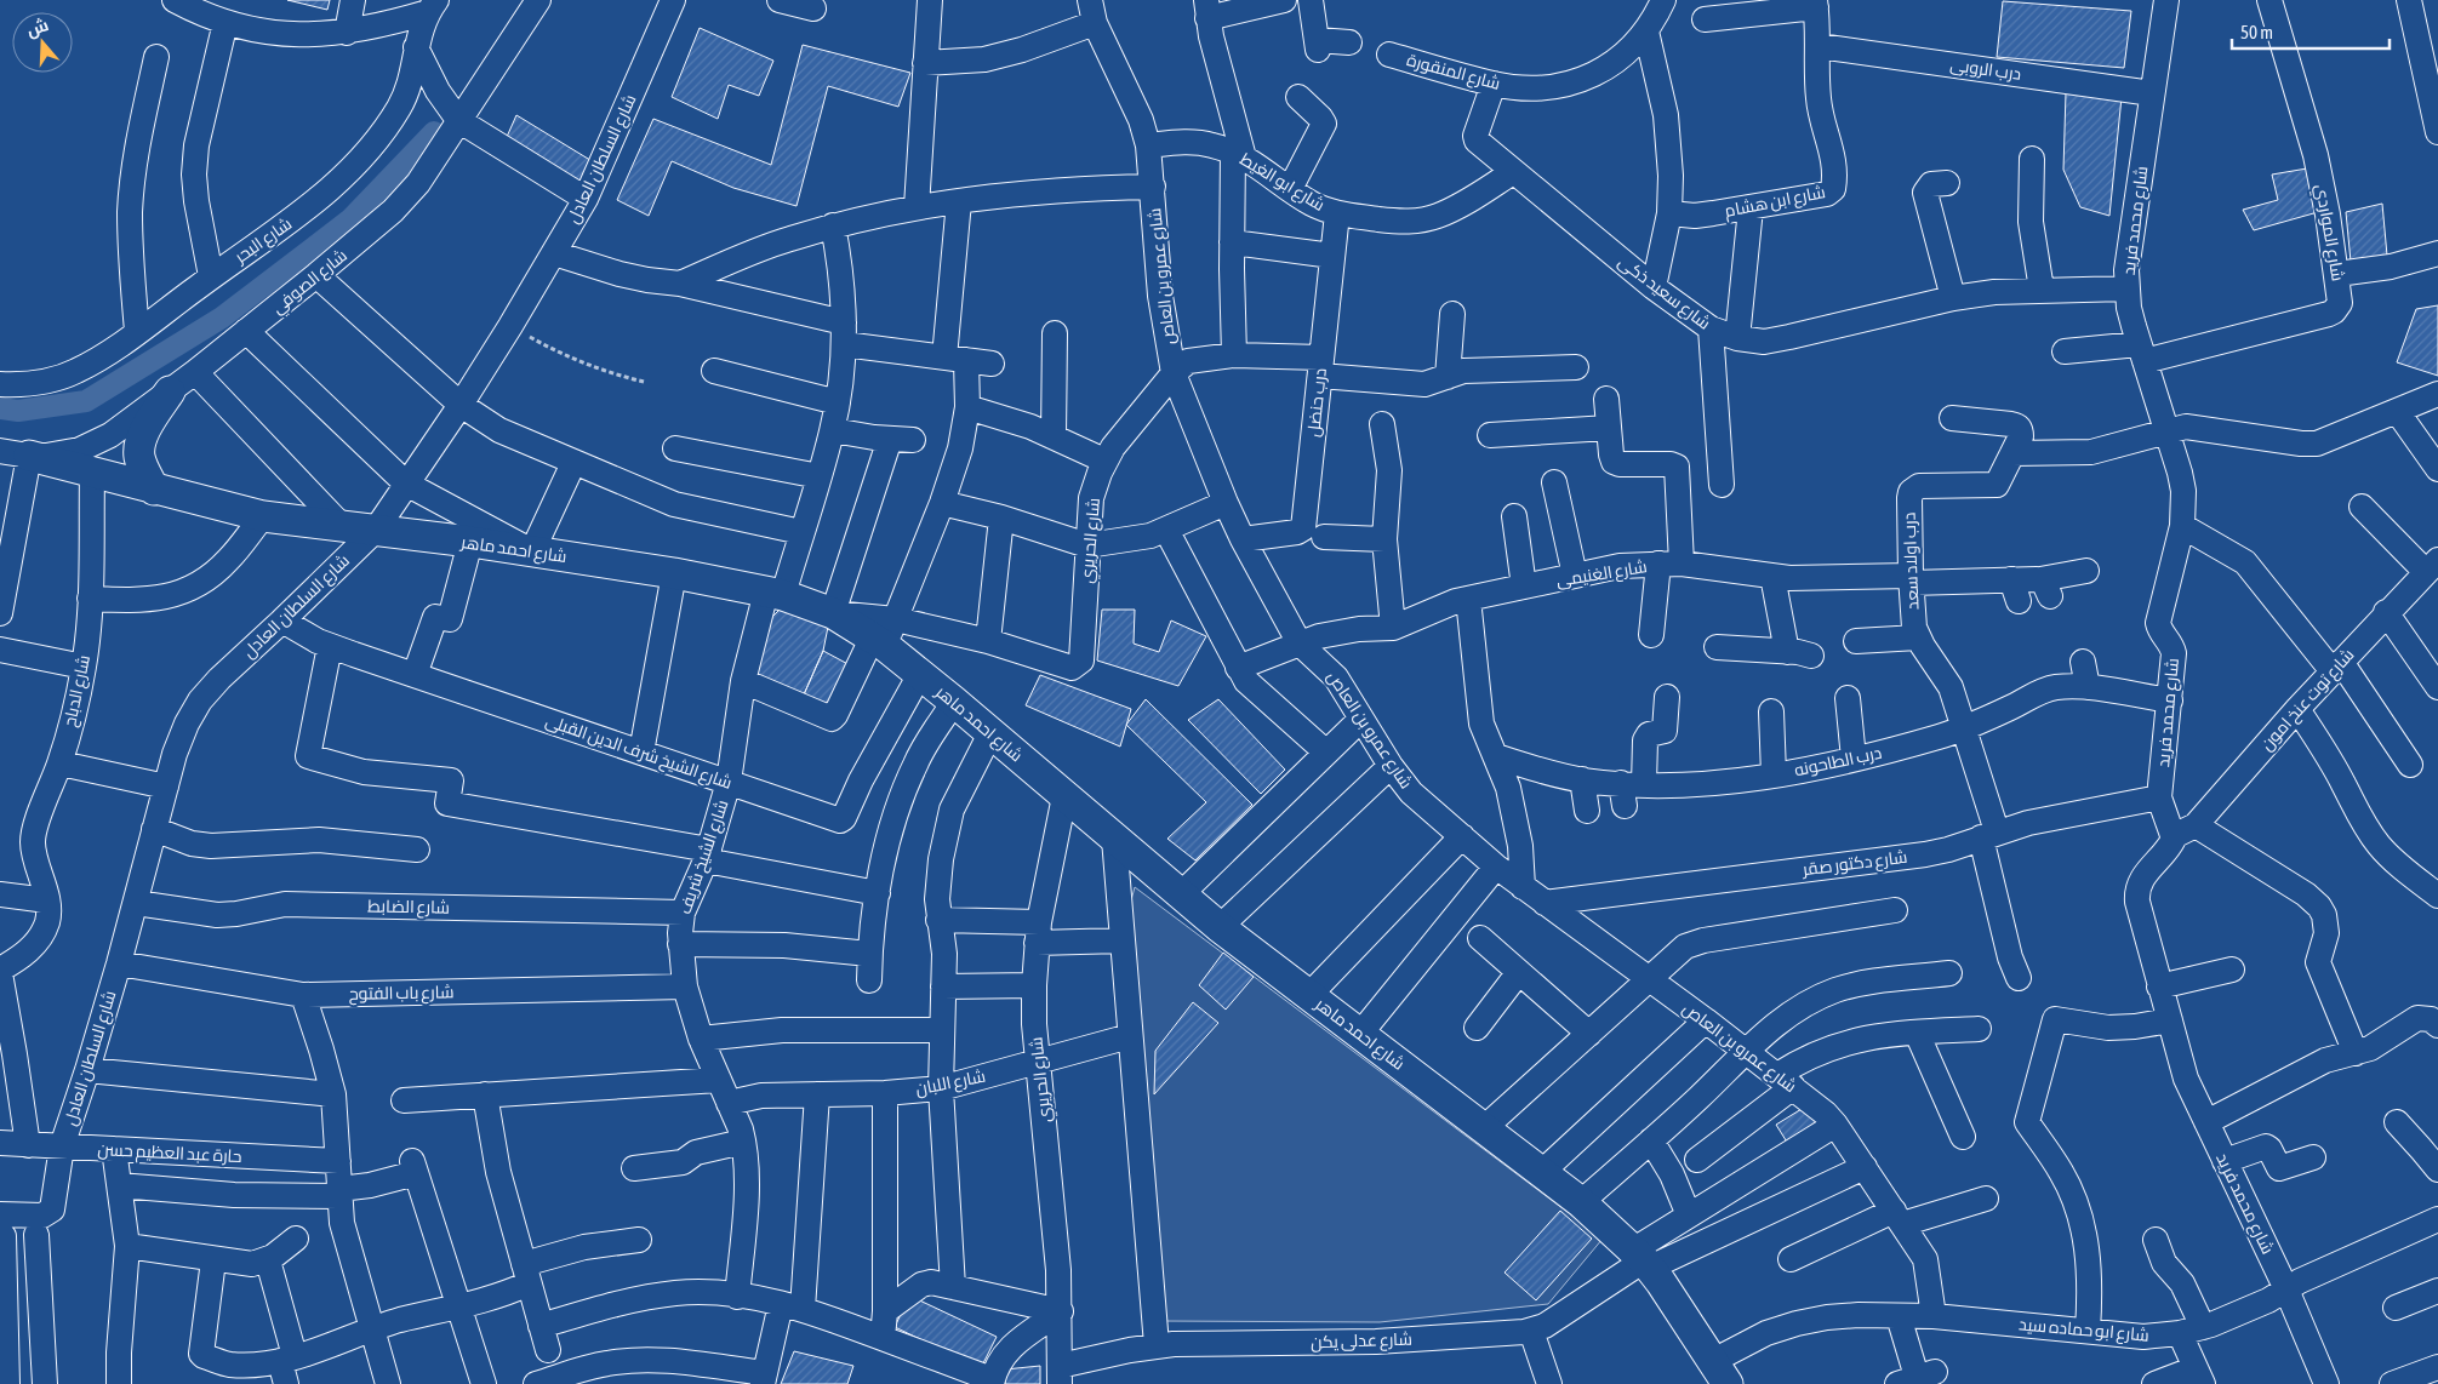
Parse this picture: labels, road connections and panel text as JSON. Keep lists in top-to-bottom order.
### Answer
{
  "streets": {
    "main road": ["شارع احمد ماهر"],
    "street": [
      "درب الروبى",
      "شارع المنقورة",
      "شارع السلطان العادل",
      "شارع ابو الغيط",
      "شارع ابن هشام",
      "شارع محمد فريد",
      "شارع المواردي",
      "شارع البحر",
      "شارع عمرو بن العاص",
      "شارع الصوفي",
      "شارع سعيد ذكى",
      "درب حنضل",
      "شارع الحريري",
      "درب اولاد سعد",
      "شارع الغنيمى",
      "شارع الدباح",
      "شارع توت عنخ امون",
      "شارع الشيخ شرف الدين القبلى",
      "درب الطاحونه",
      "شارع الشيخ شريف",
      "شارع دكتور صقر",
      "شارع الضابط",
      "شارع باب الفتوح",
      "شارع اللبان",
      "حارة عبد العظيم حسن",
      "شارع ابو حماده سيد",
      "شارع عدلى يكن"
    ]
  },
  "crossings": [
    ["درب الروبى", "شارع ابن هشام"],
    ["درب الروبى", "شارع محمد فريد"],
    ["شارع المنقورة", "شارع سعيد ذكى"],
    ["شارع السلطان العادل", "شارع احمد ماهر"],
    ["شارع السلطان العادل", "شارع الشيخ شرف الدين القبلى"],
    ["شارع السلطان العادل", "شارع الضابط"],
    ["شارع السلطان العادل", "شارع باب الفتوح"],
    ["شارع السلطان العادل", "حارة عبد العظيم حسن"],
    ["شارع ابو الغيط", "شارع عمرو بن العاص"],
    ["شارع ابو الغيط", "شارع سعيد ذكى"],
    ["شارع ابو الغيط", "درب حنضل"],
    ["شارع محمد فريد", "شارع المواردي"],
    ["شارع محمد فريد", "شارع سعيد ذكى"],
    ["شارع محمد فريد", "شارع توت عنخ امون"],
    ["شارع محمد فريد", "درب الطاحونه"],
    ["شارع محمد فريد", "شارع دكتور صقر"],
    ["شارع محمد فريد", "شارع ابو حماده سيد"],
    ["شارع عمرو بن العاص", "درب حنضل"],
    ["شارع عمرو بن العاص", "شارع الحريري"],
    ["شارع عمرو بن العاص", "شارع الغنيمى"],
    ["شارع عمرو بن العاص", "شارع دكتور صقر"],
    ["شارع عمرو بن العاص", "شارع ابو حماده سيد"],
    ["شارع الصوفي", "شارع احمد ماهر"],
    ["شارع الحريري", "شارع احمد ماهر"],
    ["شارع الحريري", "شارع اللبان"],
    ["شارع الحريري", "شارع عدلى يكن"],
    ["شارع احمد ماهر", "شارع الدباح"],
    ["شارع احمد ماهر", "شارع الشيخ شرف الدين القبلى"],
    ["شارع احمد ماهر", "شارع الشيخ شريف"],
    ["شارع احمد ماهر", "شارع ابو حماده سيد"],
    ["شارع احمد ماهر", "شارع عدلى يكن"],
    ["درب اولاد سعد", "شارع الغنيمى"],
    ["درب اولاد سعد", "درب الطاحونه"],
    ["درب اولاد سعد", "شارع دكتور صقر"],
    ["شارع الشيخ شرف الدين القبلى", "شارع الشيخ شريف"],
    ["شارع الشيخ شريف", "شارع الضابط"],
    ["شارع الشيخ شريف", "شارع باب الفتوح"],
    ["شارع الشيخ شريف", "شارع اللبان"]
  ],
  "scale_bar": "50 m",
  "north": "top"
}
